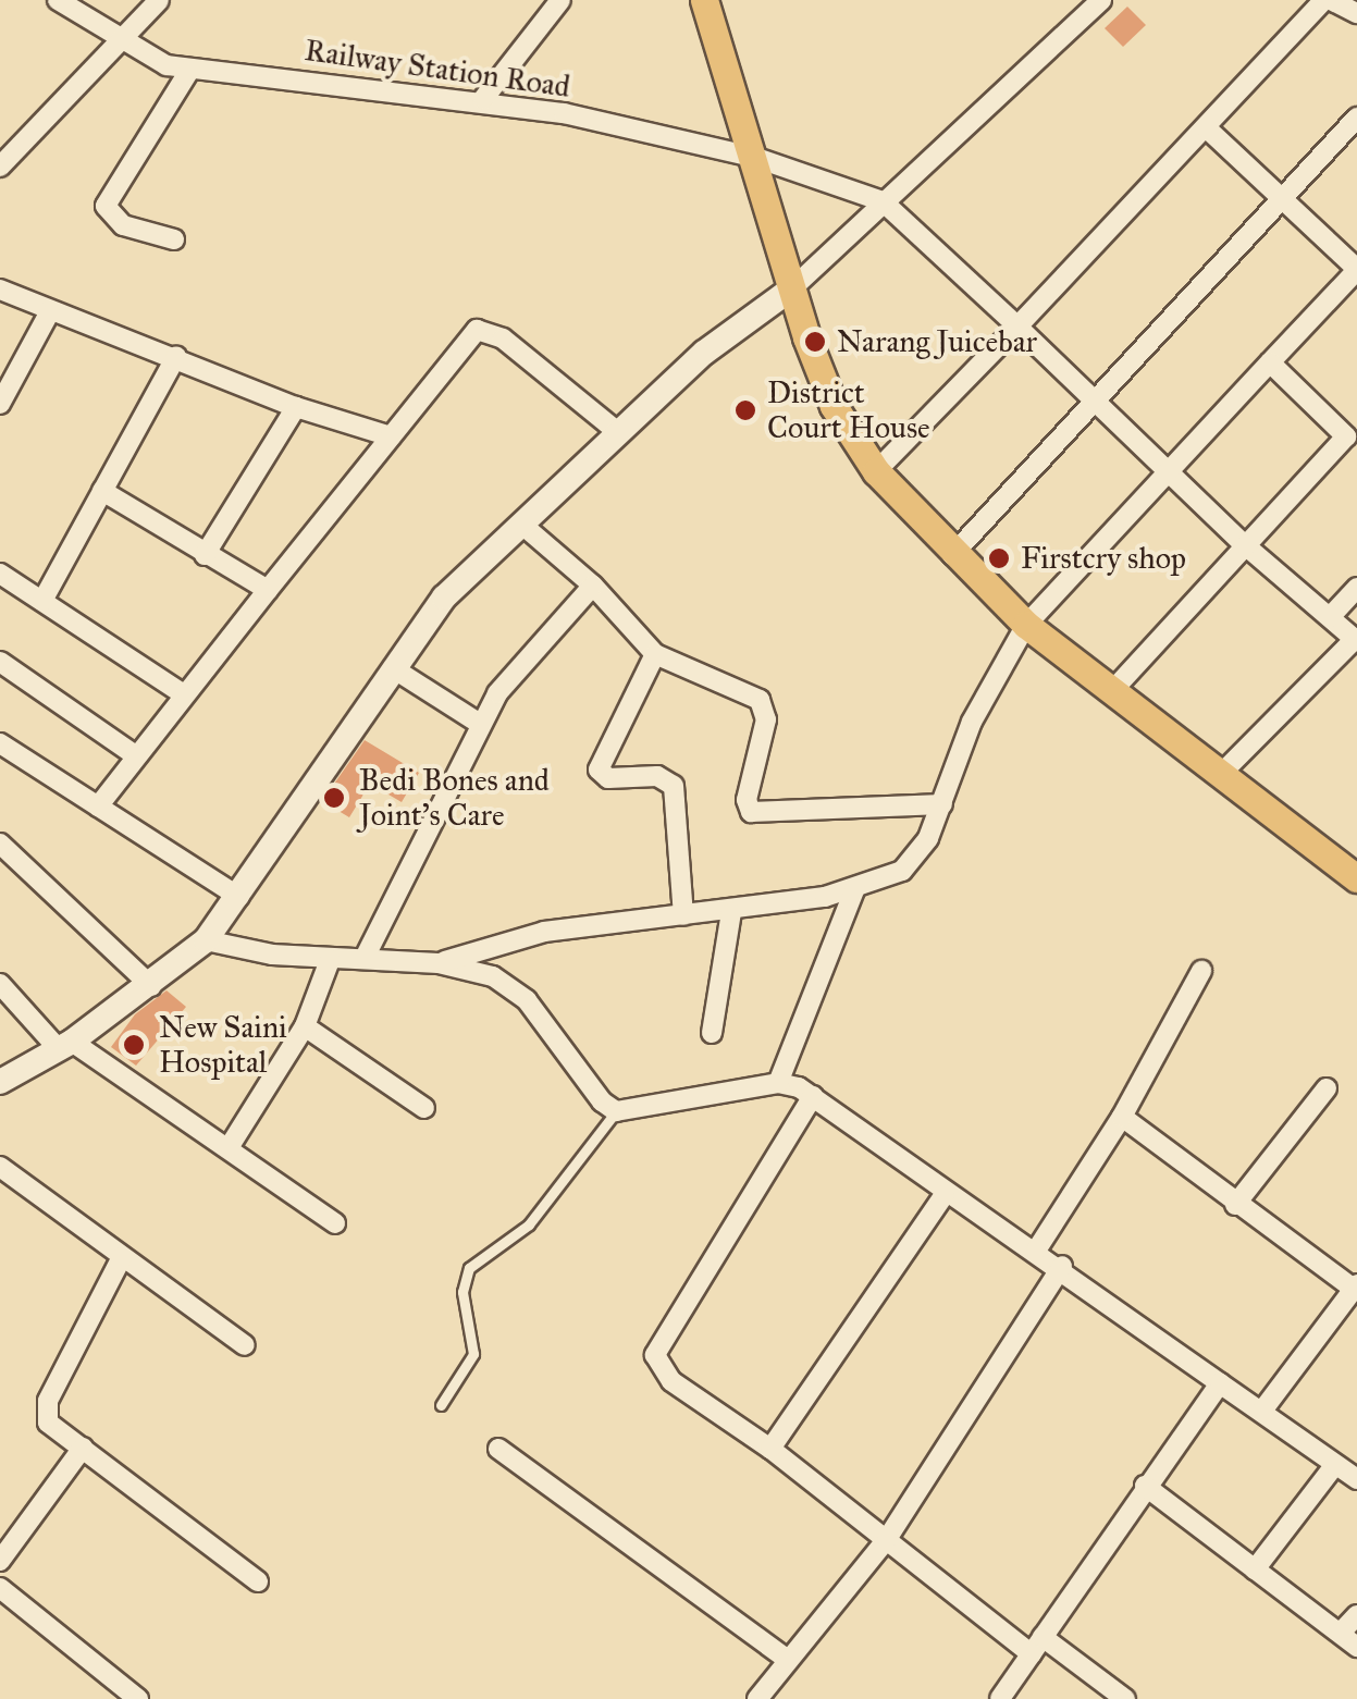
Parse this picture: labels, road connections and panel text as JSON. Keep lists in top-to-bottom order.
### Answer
{
  "streets": {
    "street": ["Railway Station Road"]
  },
  "places": [
    "Narang Juicebar",
    "District Court House",
    "Firstcry shop",
    "Bedi Bones and Joint's Care",
    "New Saini Hospital"
  ]
}
